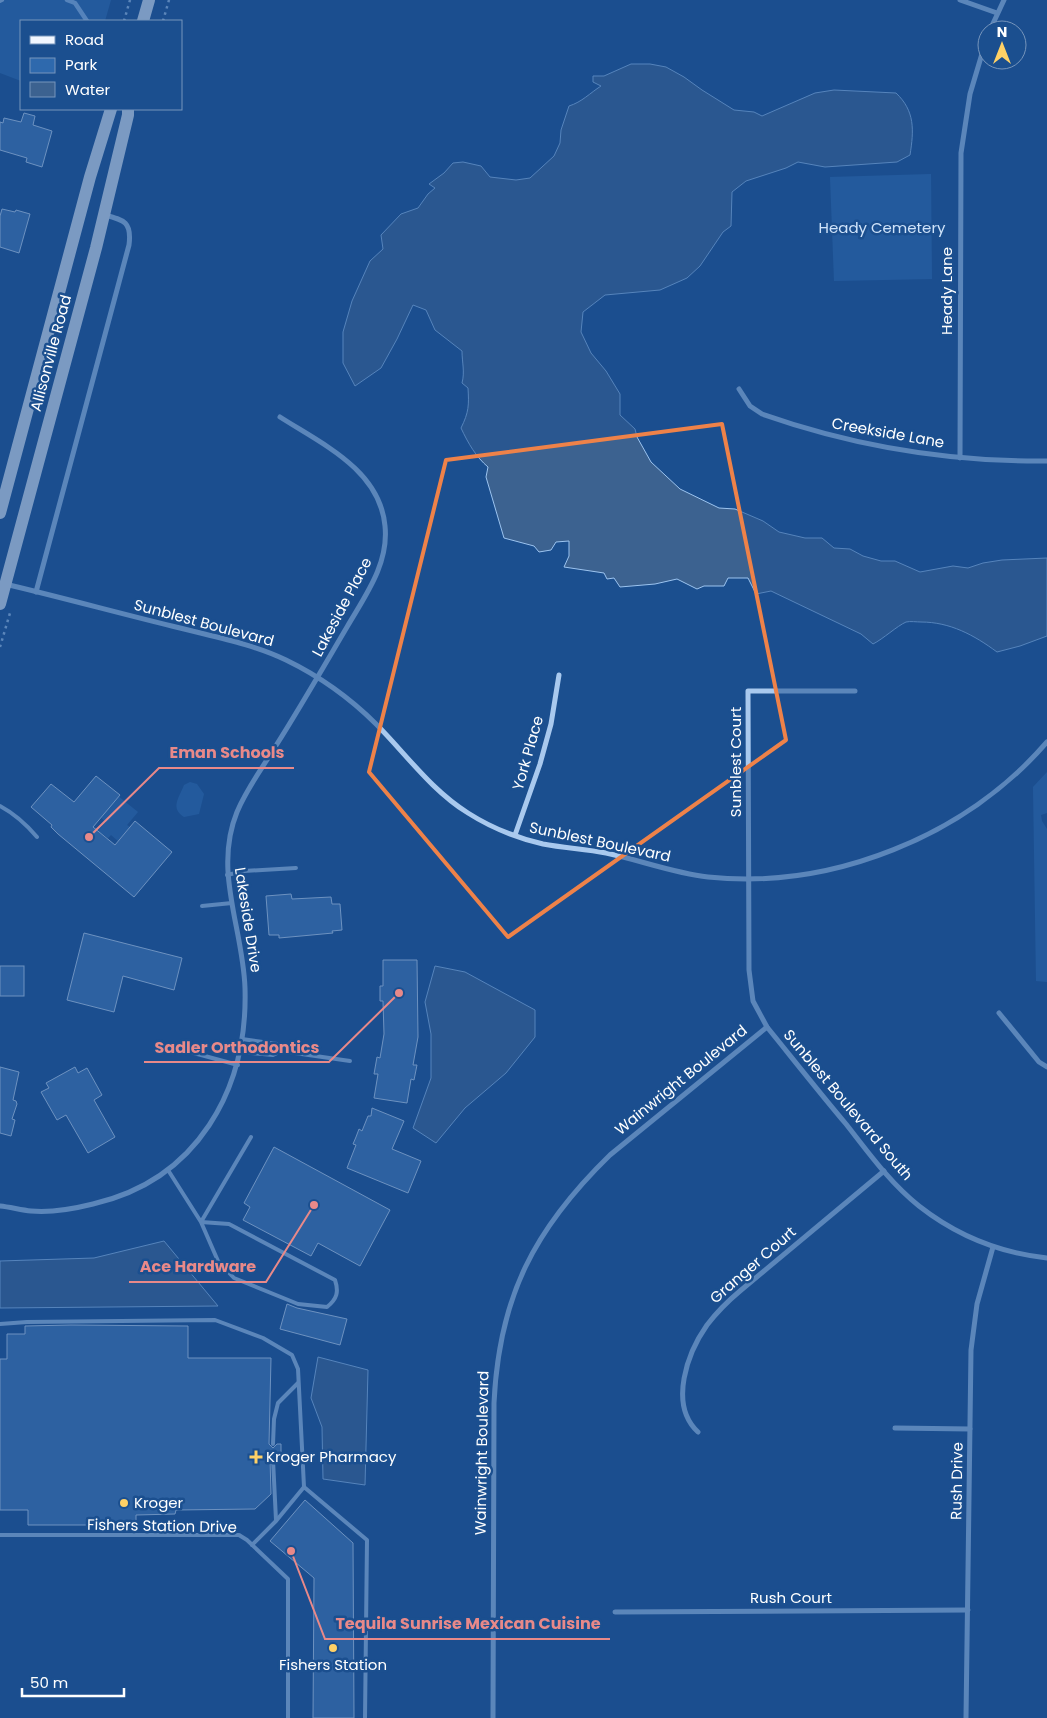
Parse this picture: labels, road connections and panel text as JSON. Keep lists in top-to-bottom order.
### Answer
{
  "streets": {
    "main road": ["Allisonville Road"],
    "street": [
      "Heady Lane",
      "Creekside Lane",
      "Lakeside Place",
      "Sunblest Boulevard",
      "York Place",
      "Sunblest Court",
      "Lakeside Drive",
      "Wainwright Boulevard",
      "Sunblest Boulevard South",
      "Granger Court",
      "Rush Drive",
      "Rush Court"
    ],
    "lane": ["Fishers Station Drive"]
  },
  "crossings": [
    ["Heady Lane", "Creekside Lane"],
    ["Allisonville Road", "Sunblest Boulevard"],
    ["Lakeside Place", "Sunblest Boulevard"],
    ["Lakeside Place", "Lakeside Drive"],
    ["Sunblest Boulevard", "York Place"],
    ["Sunblest Boulevard", "Sunblest Court"],
    ["Sunblest Boulevard", "Lakeside Drive"],
    ["Sunblest Boulevard", "Sunblest Boulevard South"],
    ["Sunblest Court", "Sunblest Boulevard South"],
    ["Wainwright Boulevard", "Sunblest Boulevard South"],
    ["Sunblest Boulevard South", "Granger Court"],
    ["Sunblest Boulevard South", "Rush Drive"],
    ["Rush Drive", "Rush Court"]
  ],
  "parks": ["Heady Cemetery"],
  "places": {
    "other": [
      "Eman Schools",
      "Sadler Orthodontics",
      "Ace Hardware",
      "Kroger",
      "Tequila Sunrise Mexican Cuisine",
      "Fishers Station"
    ],
    "health": ["Kroger Pharmacy"]
  },
  "legend": ["Road", "Park", "Water"],
  "scale_bar": "50 m",
  "north": "top"
}
